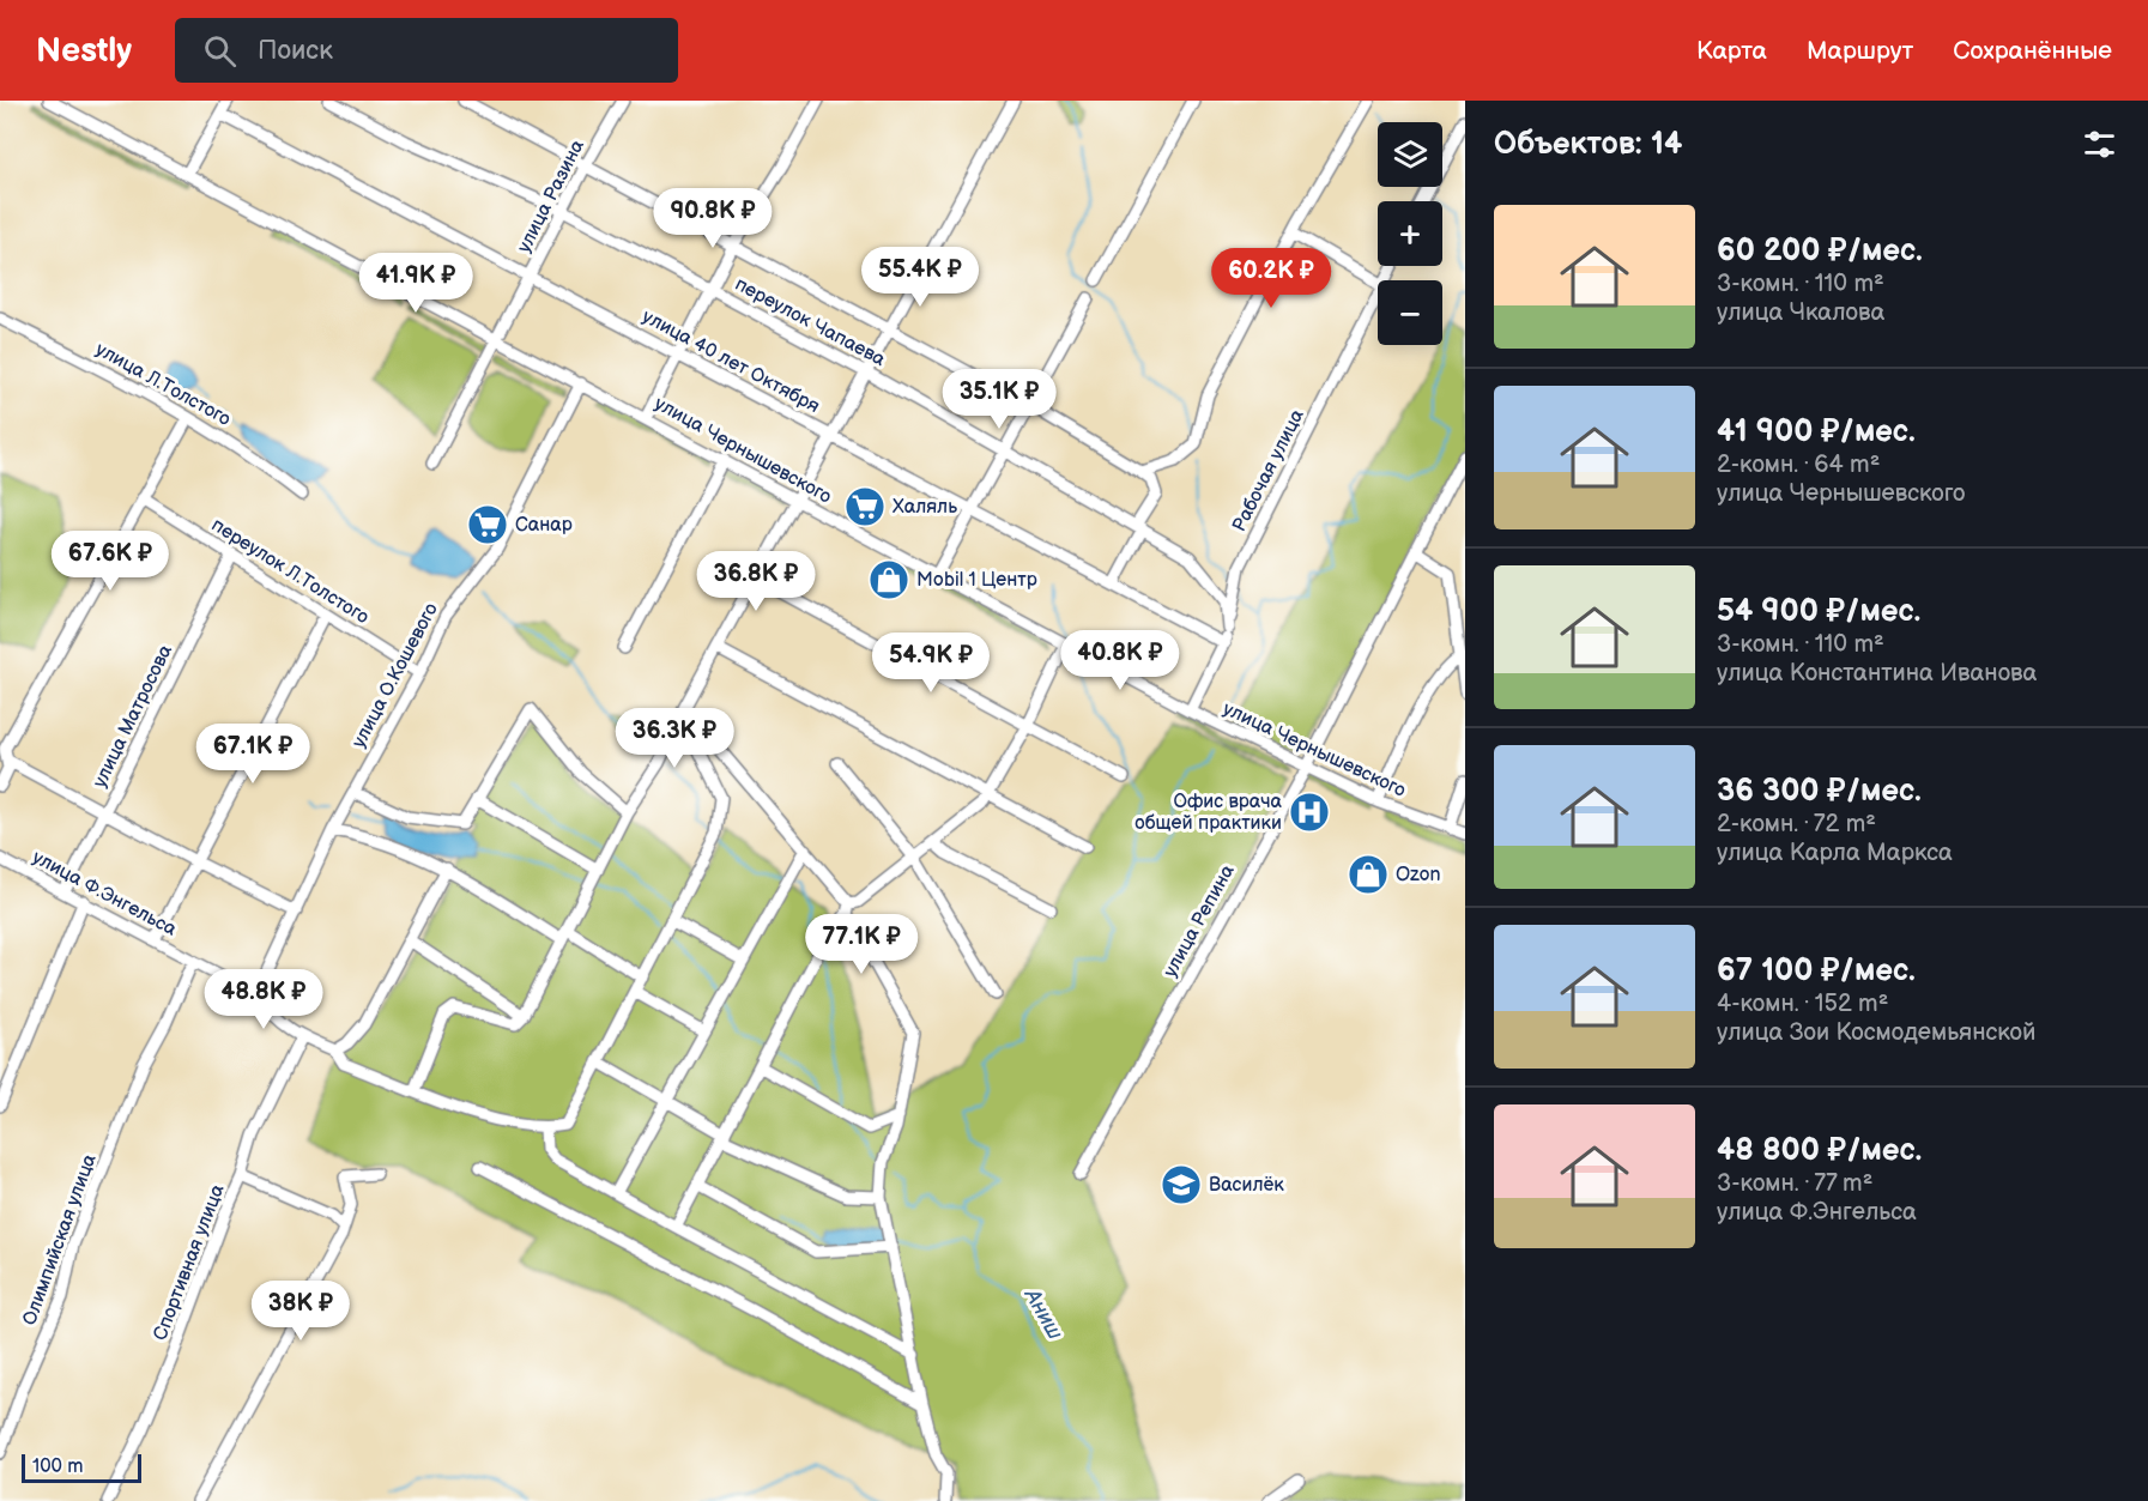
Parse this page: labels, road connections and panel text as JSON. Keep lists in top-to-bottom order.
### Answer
{
  "streets": {
    "street": [
      "улица Разина",
      "переулок Чапаева",
      "улица 40 лет Октября",
      "улица Л.Толстого",
      "улица Чернышевского",
      "Рабочая улица",
      "переулок Л.Толстого",
      "улица О.Кошевого",
      "улица Матросова",
      "улица Ф.Энгельса",
      "улица Репина",
      "Олимпийская улица",
      "Спортивная улица"
    ]
  },
  "crossings": [
    ["улица Разина", "переулок Чапаева"],
    ["улица Разина", "улица 40 лет Октября"],
    ["улица Разина", "улица Чернышевского"],
    ["переулок Чапаева", "Рабочая улица"],
    ["улица 40 лет Октября", "Рабочая улица"],
    ["улица Чернышевского", "Рабочая улица"],
    ["улица Чернышевского", "улица О.Кошевого"],
    ["улица Чернышевского", "улица Репина"],
    ["переулок Л.Толстого", "улица О.Кошевого"],
    ["переулок Л.Толстого", "улица Матросова"],
    ["улица О.Кошевого", "улица Ф.Энгельса"],
    ["улица Матросова", "улица Ф.Энгельса"],
    ["улица Ф.Энгельса", "Олимпийская улица"],
    ["улица Ф.Энгельса", "Спортивная улица"]
  ],
  "water": ["Аниш"],
  "places": {
    "supermarket": ["Халяль", "Санар"],
    "shop": ["Mobil 1 Центр", "Ozon"],
    "hospital": ["Офис врача общей практики"],
    "school or university": ["Василёк"]
  },
  "scale_bar": "100 m",
  "page": {
    "header": "Nestly",
    "search": "Поиск",
    "nav": ["Карта", "Маршрут", "Сохранённые"],
    "heading": "Объектов: 14",
    "map_buttons": ["+", "−"],
    "list": [
      {
        "name": "60 200 ₽/мес.",
        "note": "3-комн. · 110 m² · улица Чкалова"
      },
      {
        "name": "41 900 ₽/мес.",
        "note": "2-комн. · 64 m² · улица Чернышевского"
      },
      {
        "name": "54 900 ₽/мес.",
        "note": "3-комн. · 110 m² · улица Константина Иванова"
      },
      {
        "name": "36 300 ₽/мес.",
        "note": "2-комн. · 72 m² · улица Карла Маркса"
      },
      {
        "name": "67 100 ₽/мес.",
        "note": "4-комн. · 152 m² · улица Зои Космодемьянской"
      },
      {
        "name": "48 800 ₽/мес.",
        "note": "3-комн. · 77 m² · улица Ф.Энгельса"
      }
    ],
    "price": [
      "90.8K ₽",
      "55.4K ₽",
      "60.2K ₽",
      "41.9K ₽",
      "35.1K ₽",
      "67.6K ₽",
      "36.8K ₽",
      "40.8K ₽",
      "54.9K ₽",
      "36.3K ₽",
      "67.1K ₽",
      "77.1K ₽",
      "48.8K ₽",
      "38K ₽"
    ],
    "scale": "100 m"
  }
}
